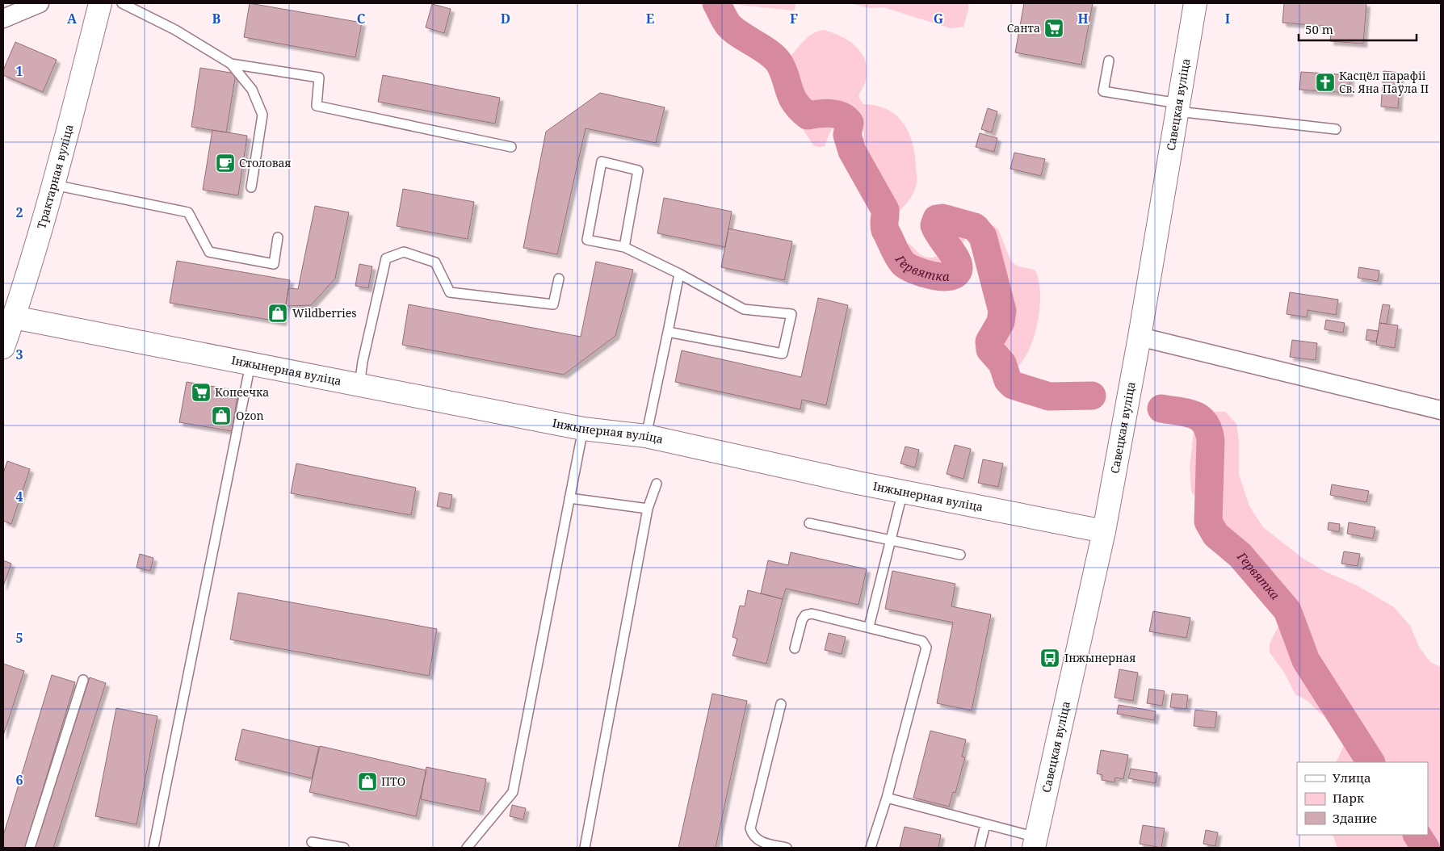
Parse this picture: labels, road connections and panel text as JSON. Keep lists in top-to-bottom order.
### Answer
{
  "streets": {
    "street": ["Савецкая вуліца", "Трактарная вуліца", "Інжынерная вуліца"]
  },
  "crossings": [
    ["Савецкая вуліца", "Інжынерная вуліца"],
    ["Трактарная вуліца", "Інжынерная вуліца"]
  ],
  "water": ["Гервятка"],
  "places": {
    "supermarket": ["Санта", "Копеечка"],
    "church": ["Касцёл парафіі Св. Яна Паўла II"],
    "cafe": ["Столовая"],
    "shop": ["Wildberries", "Ozon", "ПТО"],
    "bus stop": ["Інжынерная"]
  },
  "legend": ["Улица", "Парк", "Здание"],
  "scale_bar": "50 m",
  "grid": {
    "columns": [
      "A",
      "B",
      "C",
      "D",
      "E",
      "F",
      "G",
      "H",
      "I"
    ],
    "rows": [
      "1",
      "2",
      "3",
      "4",
      "5",
      "6"
    ]
  }
}
